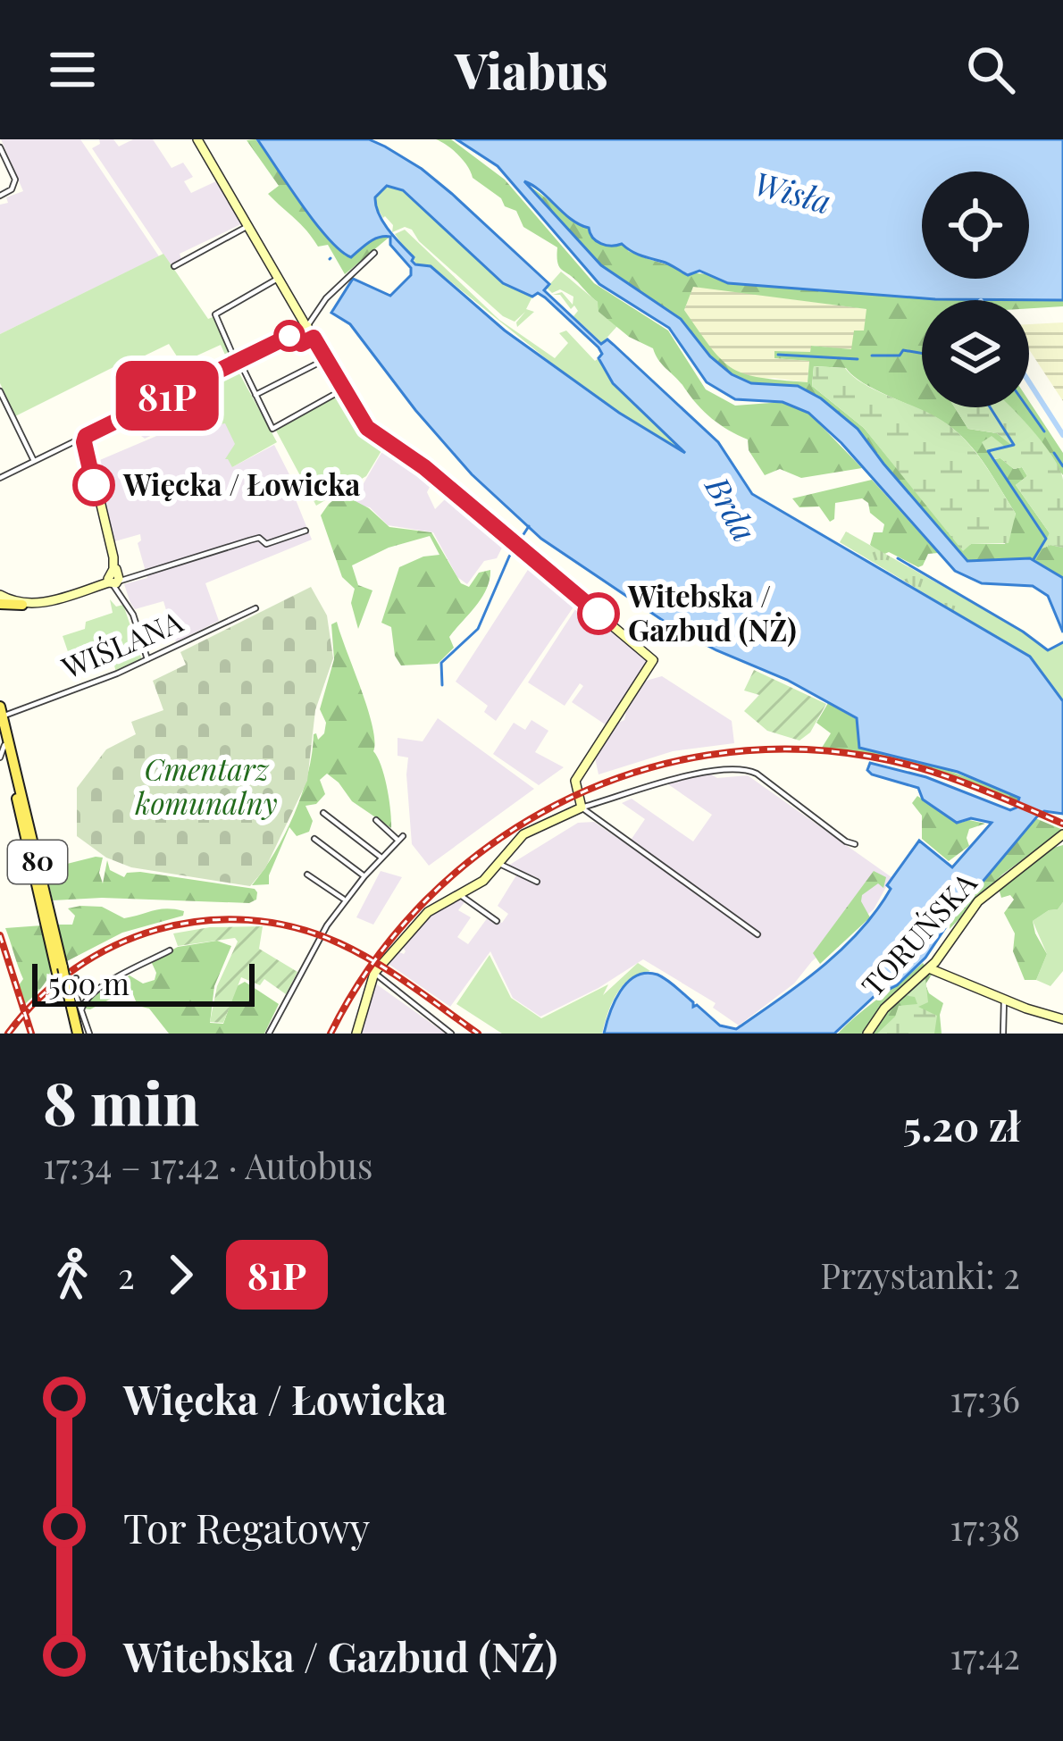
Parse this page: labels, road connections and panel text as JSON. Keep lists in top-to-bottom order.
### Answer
{
  "streets": {
    "main road": ["80"],
    "street": ["WIŚLANA", "TORUŃSKA"]
  },
  "crossings": [
    ["WIŚLANA", "80"]
  ],
  "water": ["Wisła", "Brda"],
  "parks": ["Cmentarz komunalny"],
  "places": ["Więcka / Łowicka", "Witebska / Gazbud (NŻ)"],
  "lines": ["bus line 81P"],
  "scale_bar": "500 m",
  "page": {
    "header": "Viabus",
    "on_map": "81P",
    "scale": "500 m",
    "heading": ["8 min", "17:34 – 17:42 · Autobus", "5.20 zł"],
    "legs": ["2", "81P", "Przystanki: 2"],
    "list": [
      {
        "name": "Więcka / Łowicka",
        "value": "17:36"
      },
      {
        "name": "Tor Regatowy",
        "value": "17:38"
      },
      {
        "name": "Witebska / Gazbud (NŻ)",
        "value": "17:42"
      }
    ]
  }
}
